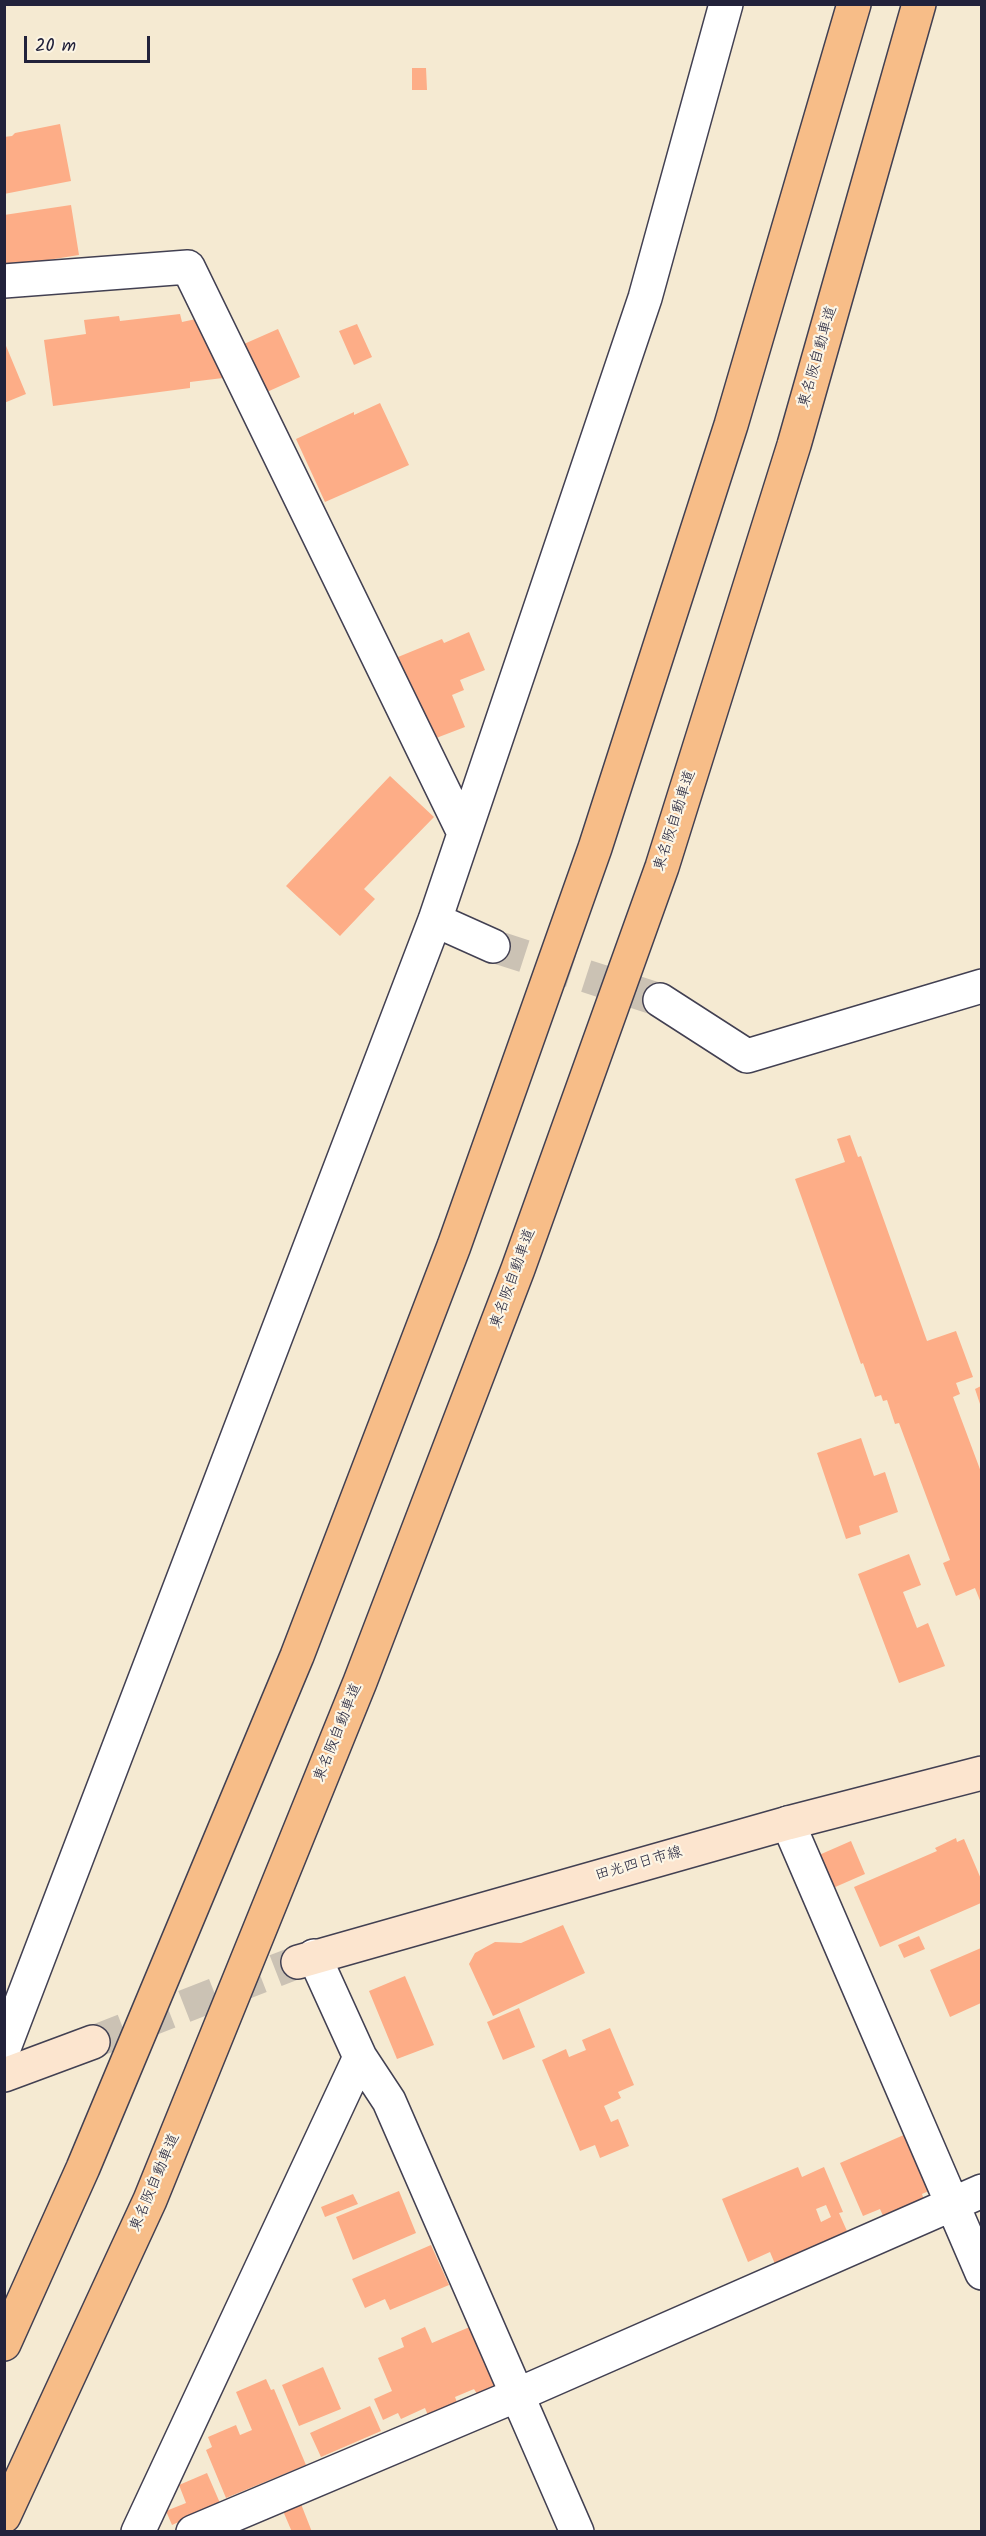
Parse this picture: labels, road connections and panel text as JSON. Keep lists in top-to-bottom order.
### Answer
{
  "streets": {
    "highway": ["東名阪自動車道"],
    "main road": ["田光四日市線"]
  },
  "scale_bar": "20 m"
}
